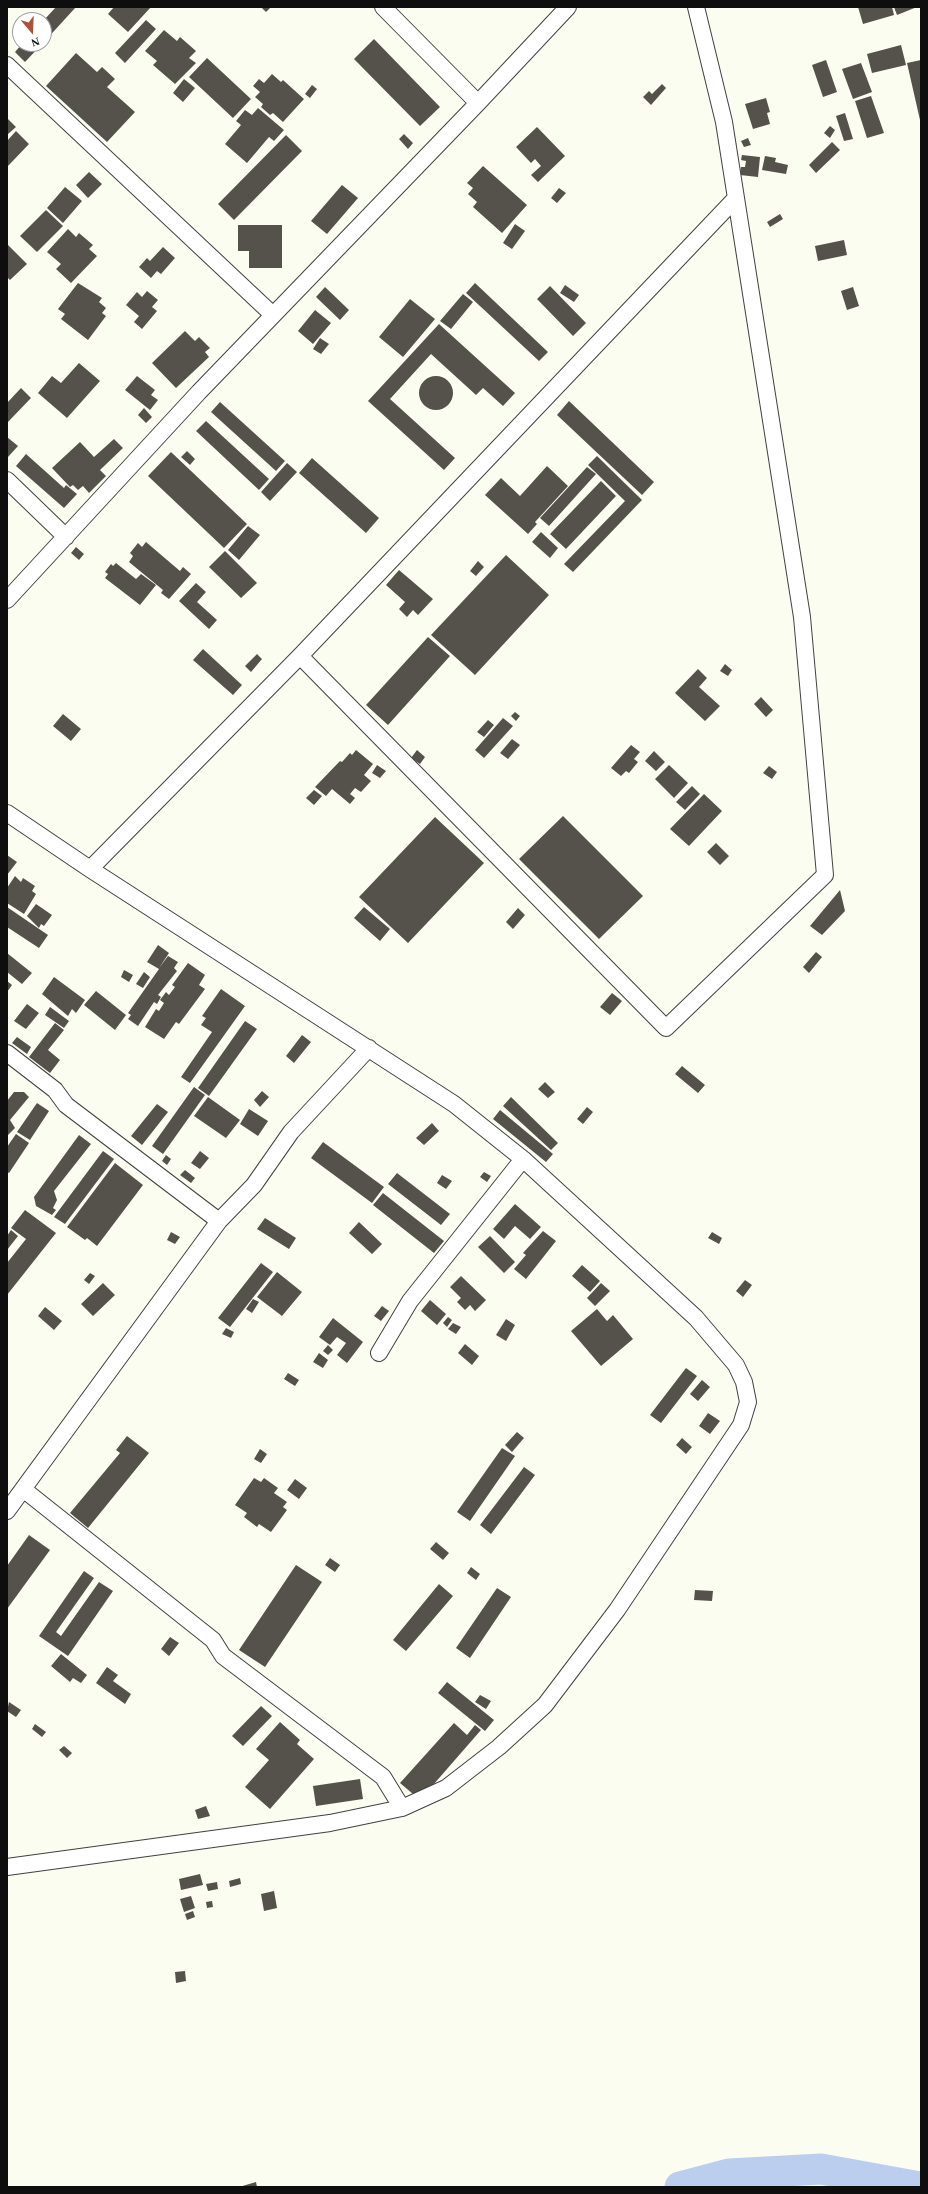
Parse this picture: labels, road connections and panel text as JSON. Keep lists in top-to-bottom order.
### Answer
{
  "north": "bottom"
}
